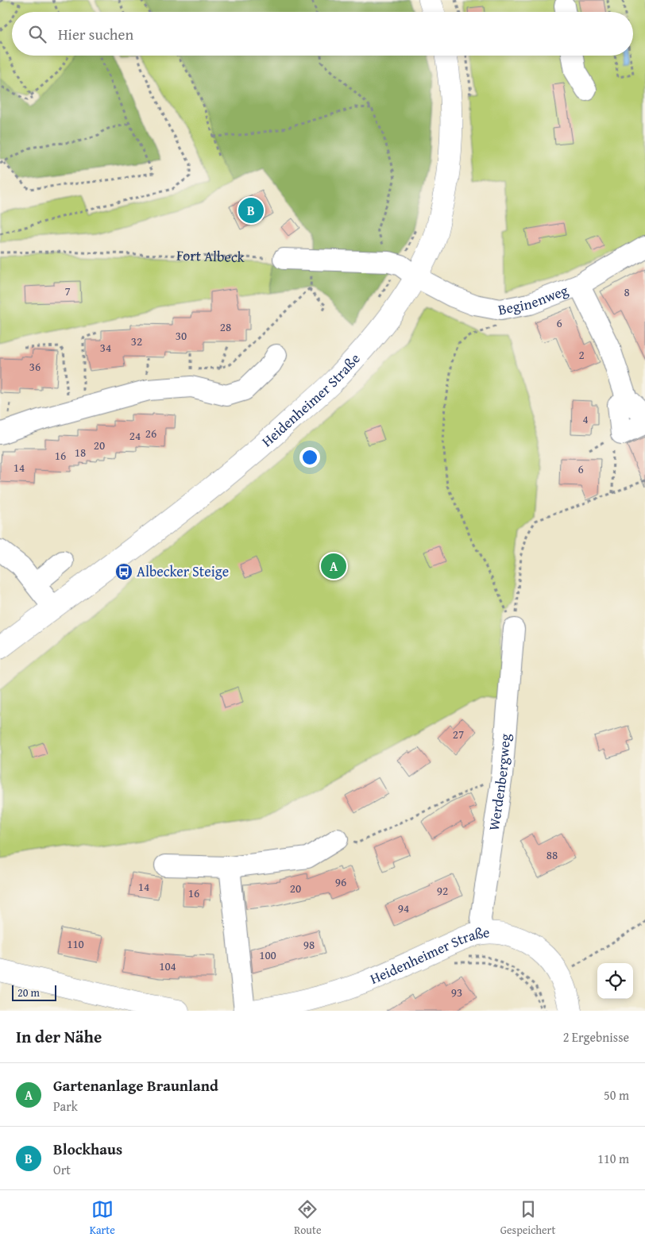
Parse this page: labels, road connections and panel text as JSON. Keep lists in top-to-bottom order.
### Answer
{
  "streets": {
    "main road": ["Heidenheimer Straße"],
    "street": ["Beginenweg", "Werdenbergweg"],
    "path": ["Fort Albeck"]
  },
  "crossings": [
    ["Beginenweg", "Heidenheimer Straße"],
    ["Heidenheimer Straße", "Werdenbergweg"]
  ],
  "places": {
    "bus stop": ["Albecker Steige"]
  },
  "house_numbers": [
    "7",
    "8",
    "6",
    "28",
    "30",
    "32",
    "34",
    "2",
    "36",
    "4",
    "26",
    "24",
    "20",
    "18",
    "16",
    "14",
    "6",
    "27",
    "88",
    "96",
    "14",
    "20",
    "92",
    "16",
    "94",
    "110",
    "98",
    "100",
    "104",
    "93"
  ],
  "scale_bar": "20 m",
  "page": {
    "search": "Hier suchen",
    "pins": ["B", "A"],
    "scale": "20 m",
    "heading": ["In der Nähe", "2 Ergebnisse"],
    "list": [
      {
        "mark": "A",
        "name": "Gartenanlage Braunland",
        "note": "Park",
        "value": "50 m"
      },
      {
        "mark": "B",
        "name": "Blockhaus",
        "note": "Ort",
        "value": "110 m"
      }
    ],
    "nav": ["Karte", "Route", "Gespeichert"]
  }
}
